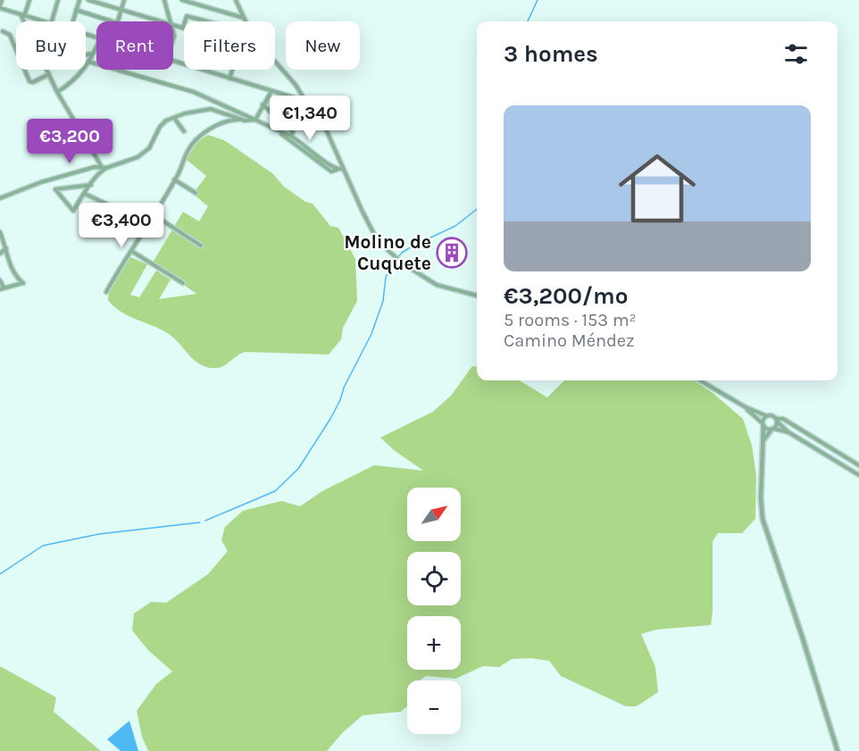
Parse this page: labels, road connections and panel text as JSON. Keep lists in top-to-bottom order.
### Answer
{
  "places": {
    "building": ["Molino de Cuquete"]
  },
  "north": "top right",
  "page": {
    "chip": [
      "Buy",
      "Rent",
      "Filters",
      "New"
    ],
    "heading": "3 homes",
    "list": [
      {
        "name": "€3,200/mo",
        "note": "5 rooms · 153 m² · Camino Méndez"
      }
    ],
    "price": ["€1,340", "€3,200", "€3,400"],
    "map_buttons": ["+", "−"]
  }
}
